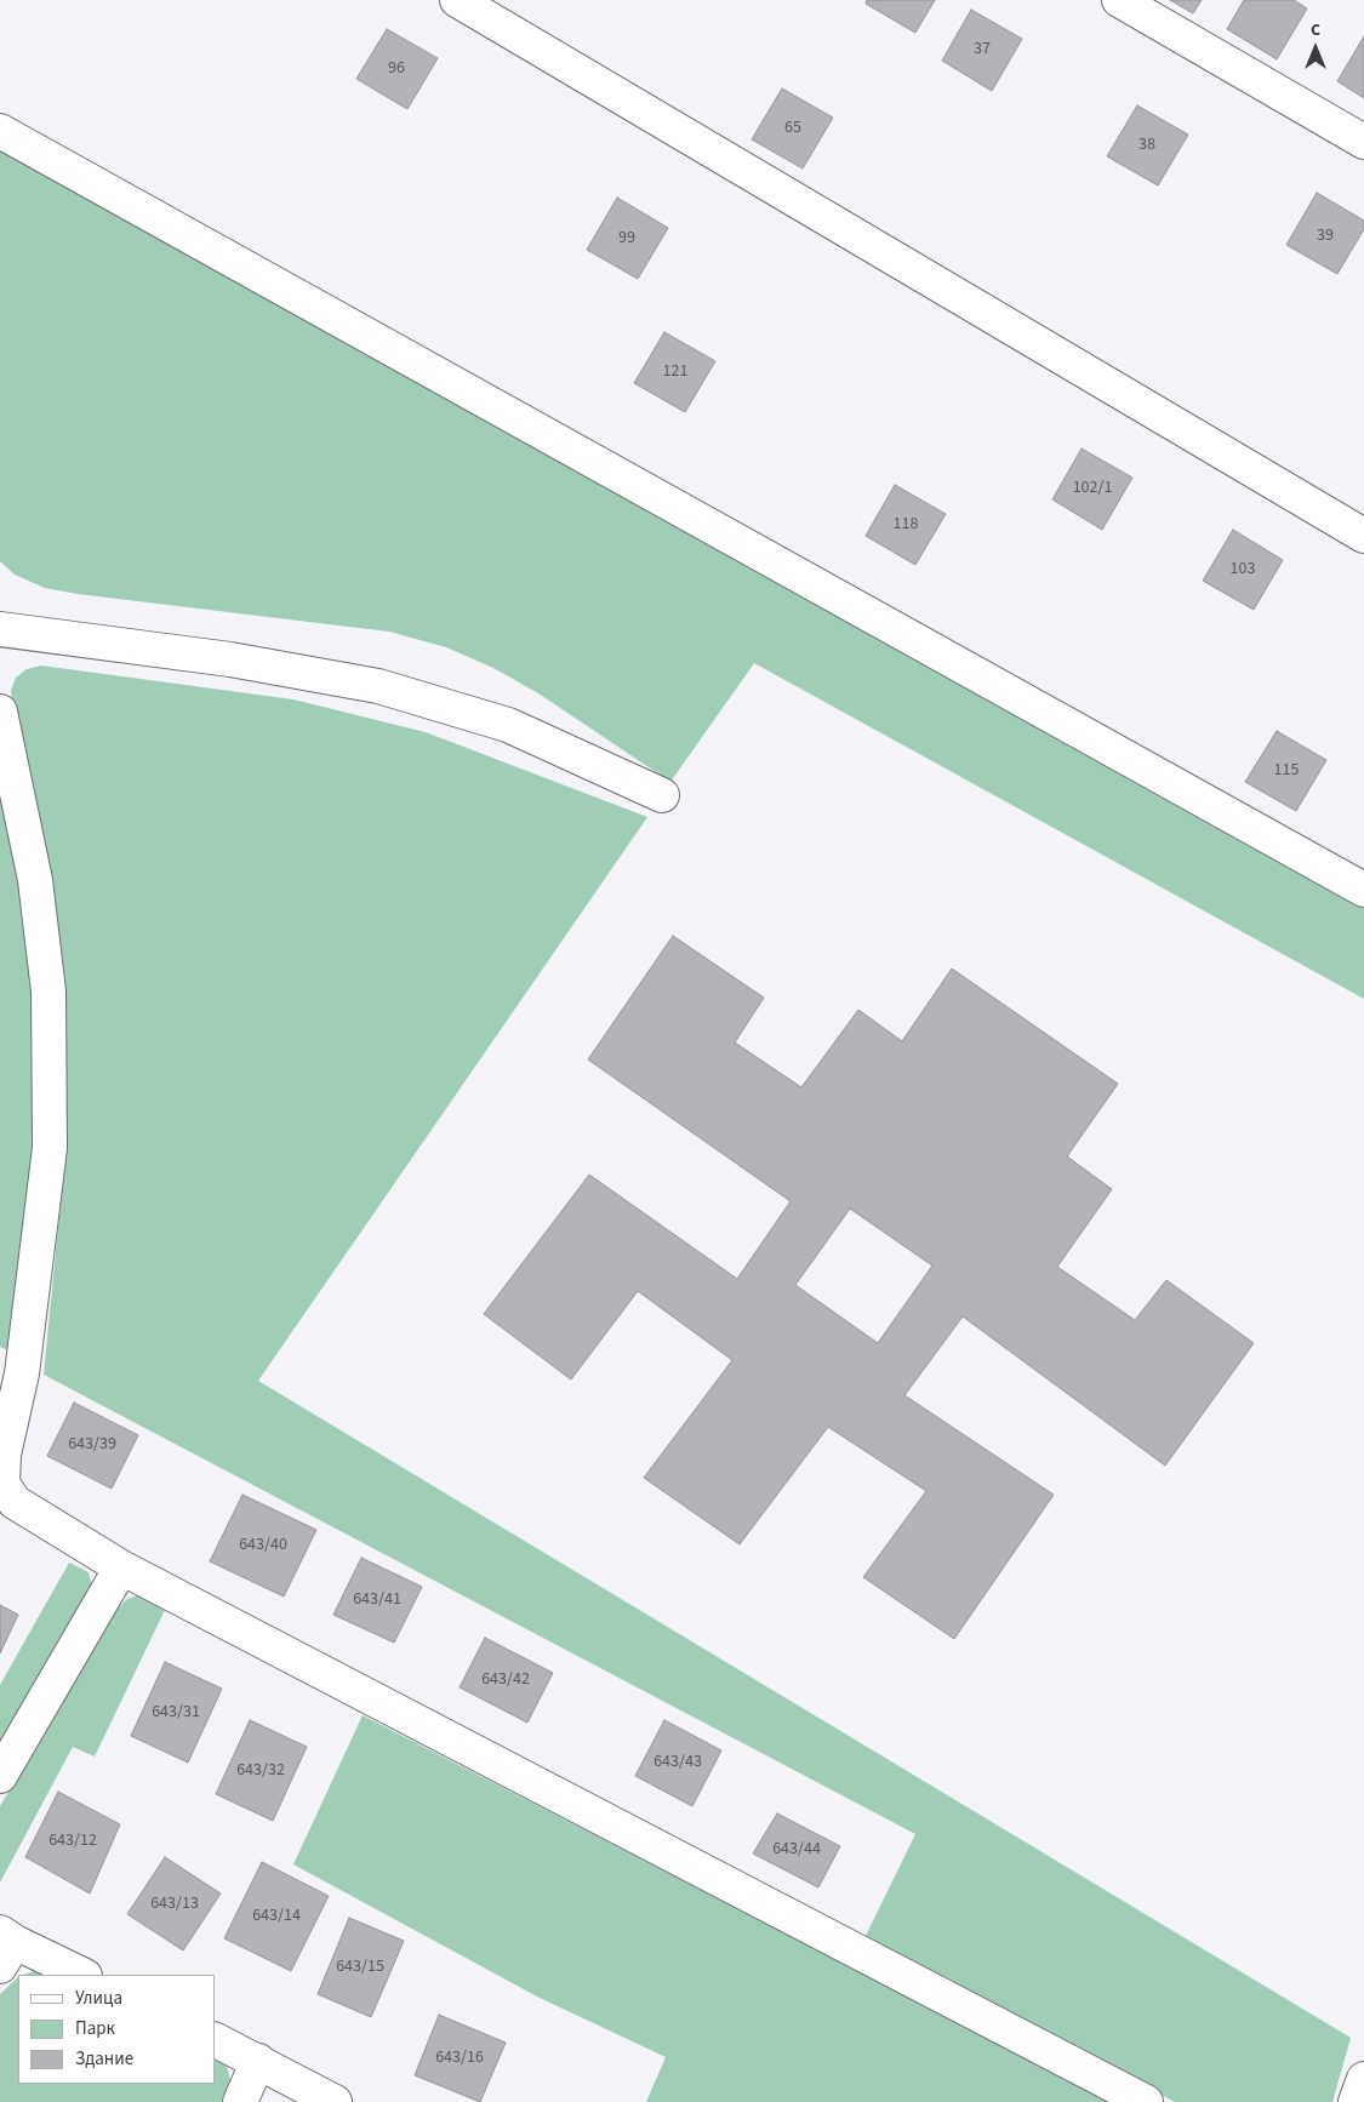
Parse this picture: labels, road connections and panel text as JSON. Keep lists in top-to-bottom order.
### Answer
{
  "house_numbers": [
    "37",
    "96",
    "65",
    "38",
    "39",
    "99",
    "121",
    "102/1",
    "118",
    "103",
    "115",
    "643/39",
    "643/40",
    "643/41",
    "643/42",
    "643/31",
    "643/43",
    "643/32",
    "643/12",
    "643/44",
    "643/13",
    "643/14",
    "643/15",
    "643/16"
  ],
  "legend": ["Улица", "Парк", "Здание"],
  "north": "top"
}
